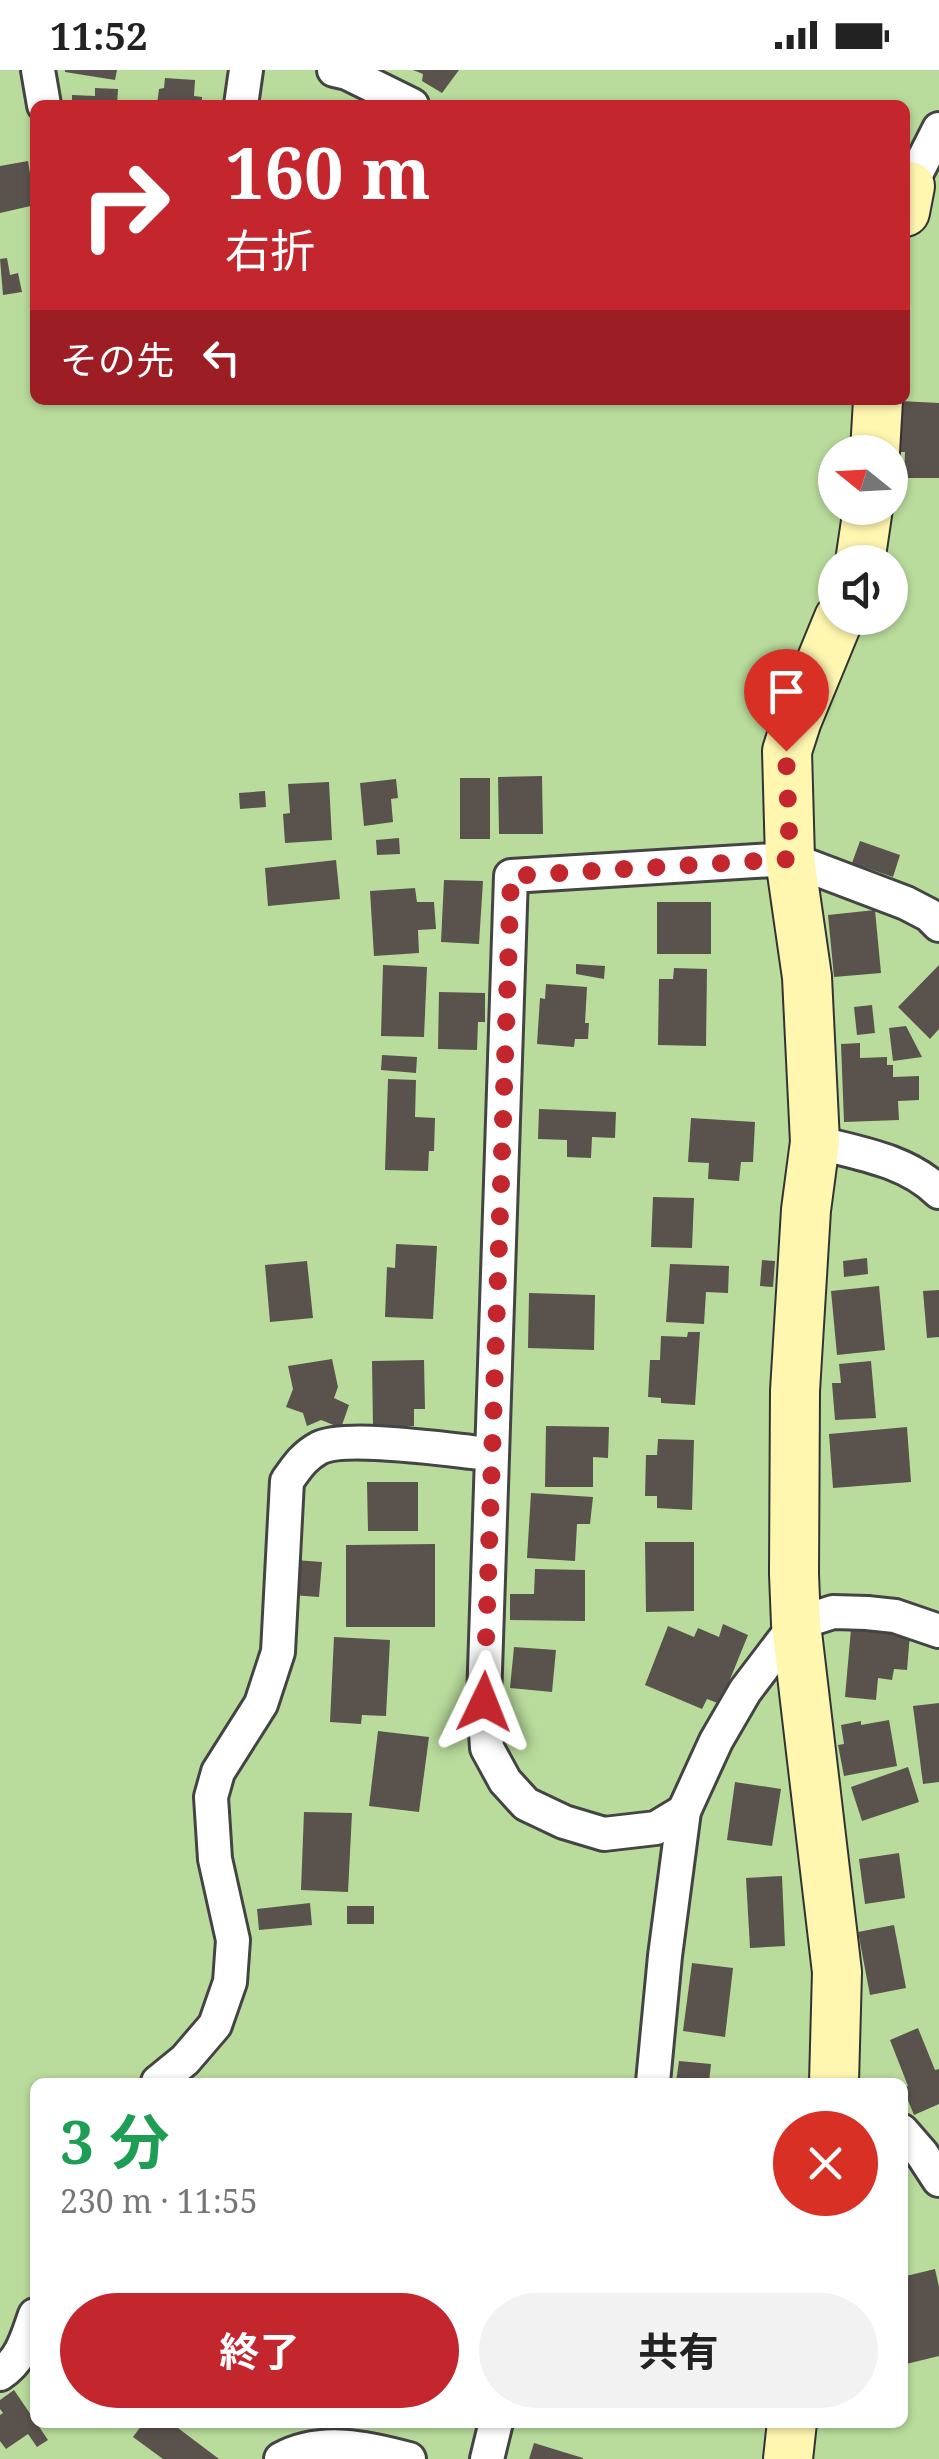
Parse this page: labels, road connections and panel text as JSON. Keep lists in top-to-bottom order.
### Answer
{
  "north": "left",
  "page": {
    "status": "11:52",
    "turn": ["160 m", "右折"],
    "then": "その先",
    "heading": ["3 分", "230 m · 11:55"],
    "buttons": ["終了", "共有"]
  }
}
